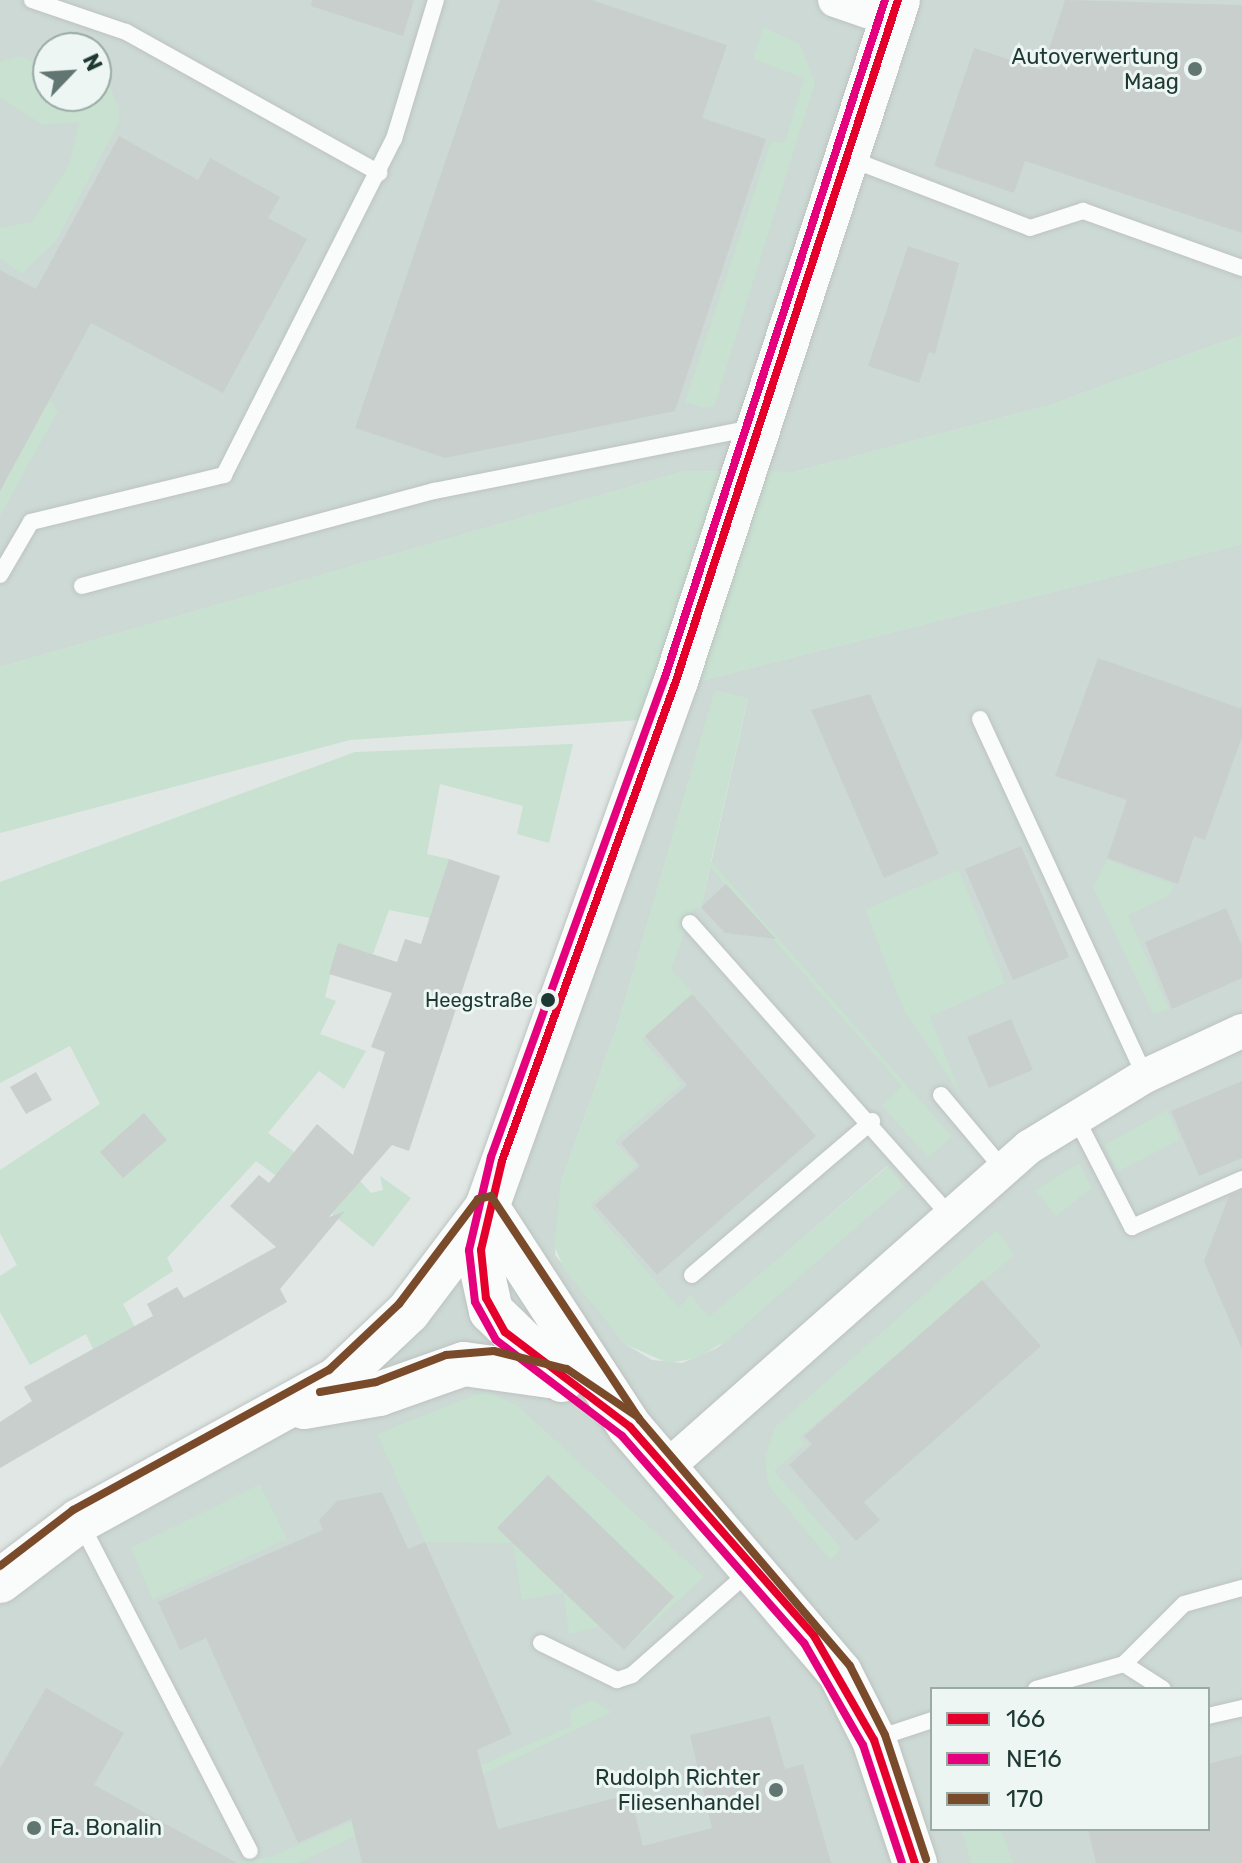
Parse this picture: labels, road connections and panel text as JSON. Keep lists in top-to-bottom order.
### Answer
{
  "places": [
    "Autoverwertung Maag",
    "Heegstraße",
    "Rudolph Richter Fliesenhandel",
    "Fa. Bonalin"
  ],
  "lines": ["transit line 166", "transit line NE16", "transit line 170"],
  "legend": ["166", "NE16", "170"],
  "north": "top right"
}
